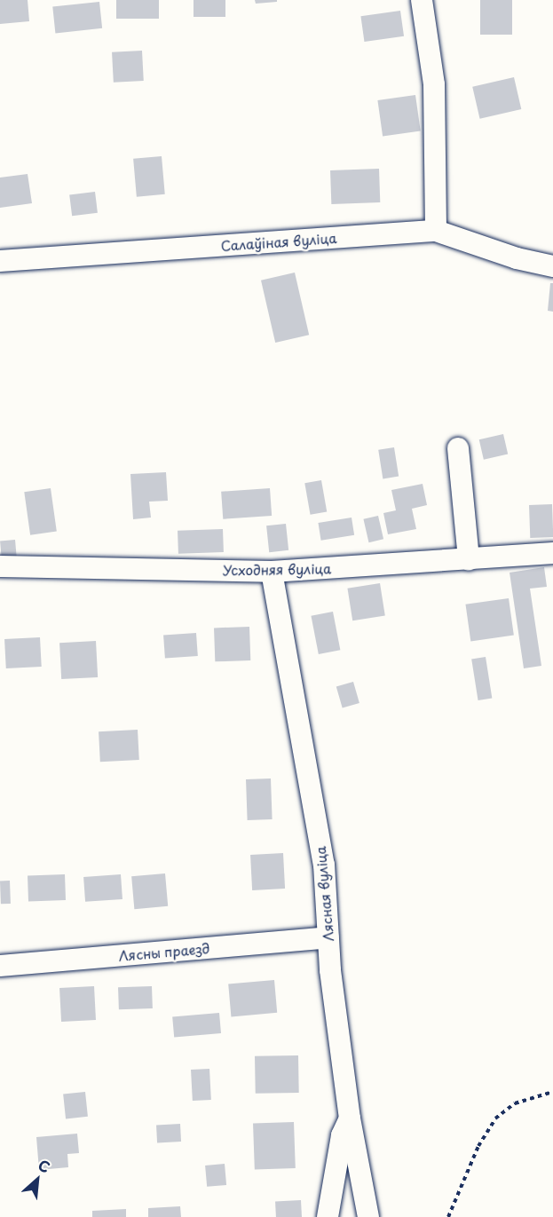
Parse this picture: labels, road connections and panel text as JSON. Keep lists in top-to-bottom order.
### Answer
{
  "streets": {
    "street": [
      "Салаўіная вуліца",
      "Усходняя вуліца",
      "Лясная вуліца",
      "Лясны праезд"
    ]
  },
  "crossings": [
    ["Усходняя вуліца", "Лясная вуліца"],
    ["Лясная вуліца", "Лясны праезд"]
  ],
  "north": "top right"
}
